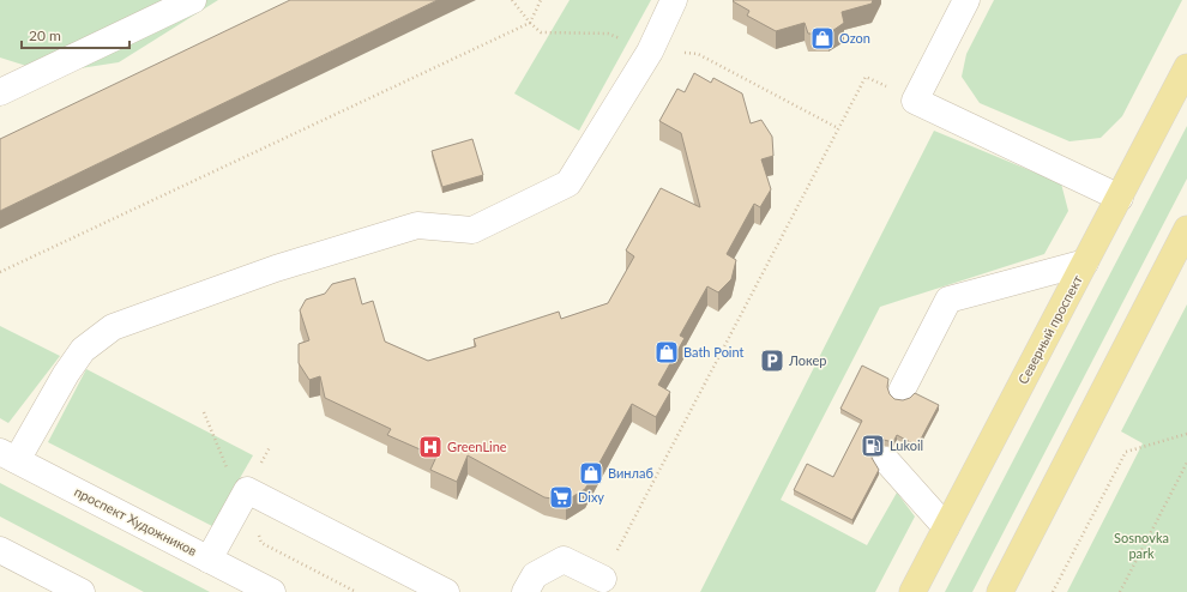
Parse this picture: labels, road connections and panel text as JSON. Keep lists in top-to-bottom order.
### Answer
{
  "streets": {
    "main road": ["Северный проспект"],
    "street": ["проспект Художников"]
  },
  "parks": ["Sosnovka park"],
  "places": {
    "shop": ["Ozon", "Bath Point", "Винлаб"],
    "parking": ["Локер"],
    "fuel station": ["Lukoil"],
    "hospital": ["GreenLine"],
    "supermarket": ["Dixy"]
  },
  "scale_bar": "20 m"
}
